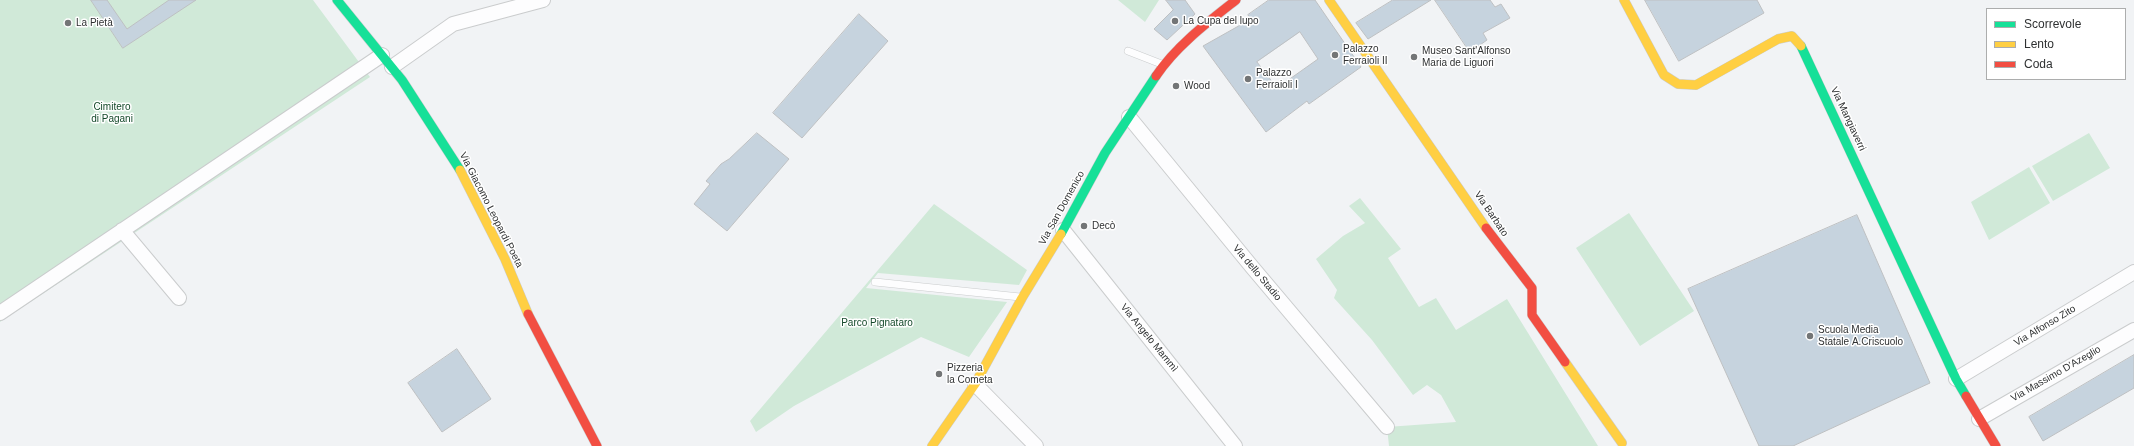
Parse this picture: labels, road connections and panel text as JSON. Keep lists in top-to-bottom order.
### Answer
{
  "streets": {
    "street": [
      "Via Mangiaverri",
      "Via San Domenico",
      "Via Giacomo Leopardi Poeta",
      "Via Barbato",
      "Via dello Stadio",
      "Via Alfonso Zito",
      "Via Angelo Mammì",
      "Via Massimo D'Azeglio"
    ]
  },
  "crossings": [
    ["Via Mangiaverri", "Via Alfonso Zito"],
    ["Via Mangiaverri", "Via Massimo D'Azeglio"],
    ["Via San Domenico", "Via dello Stadio"],
    ["Via San Domenico", "Via Angelo Mammì"]
  ],
  "parks": ["Cimitero di Pagani", "Parco Pignataro"],
  "places": [
    "La Cupa del lupo",
    "La Pietà",
    "Palazzo Ferraioli II",
    "Museo Sant'Alfonso Maria de Liguori",
    "Palazzo Ferraioli I",
    "Wood",
    "Decò",
    "Scuola Media Statale A.Criscuolo",
    "Pizzeria la Cometa"
  ],
  "legend": ["Scorrevole", "Lento", "Coda"]
}
